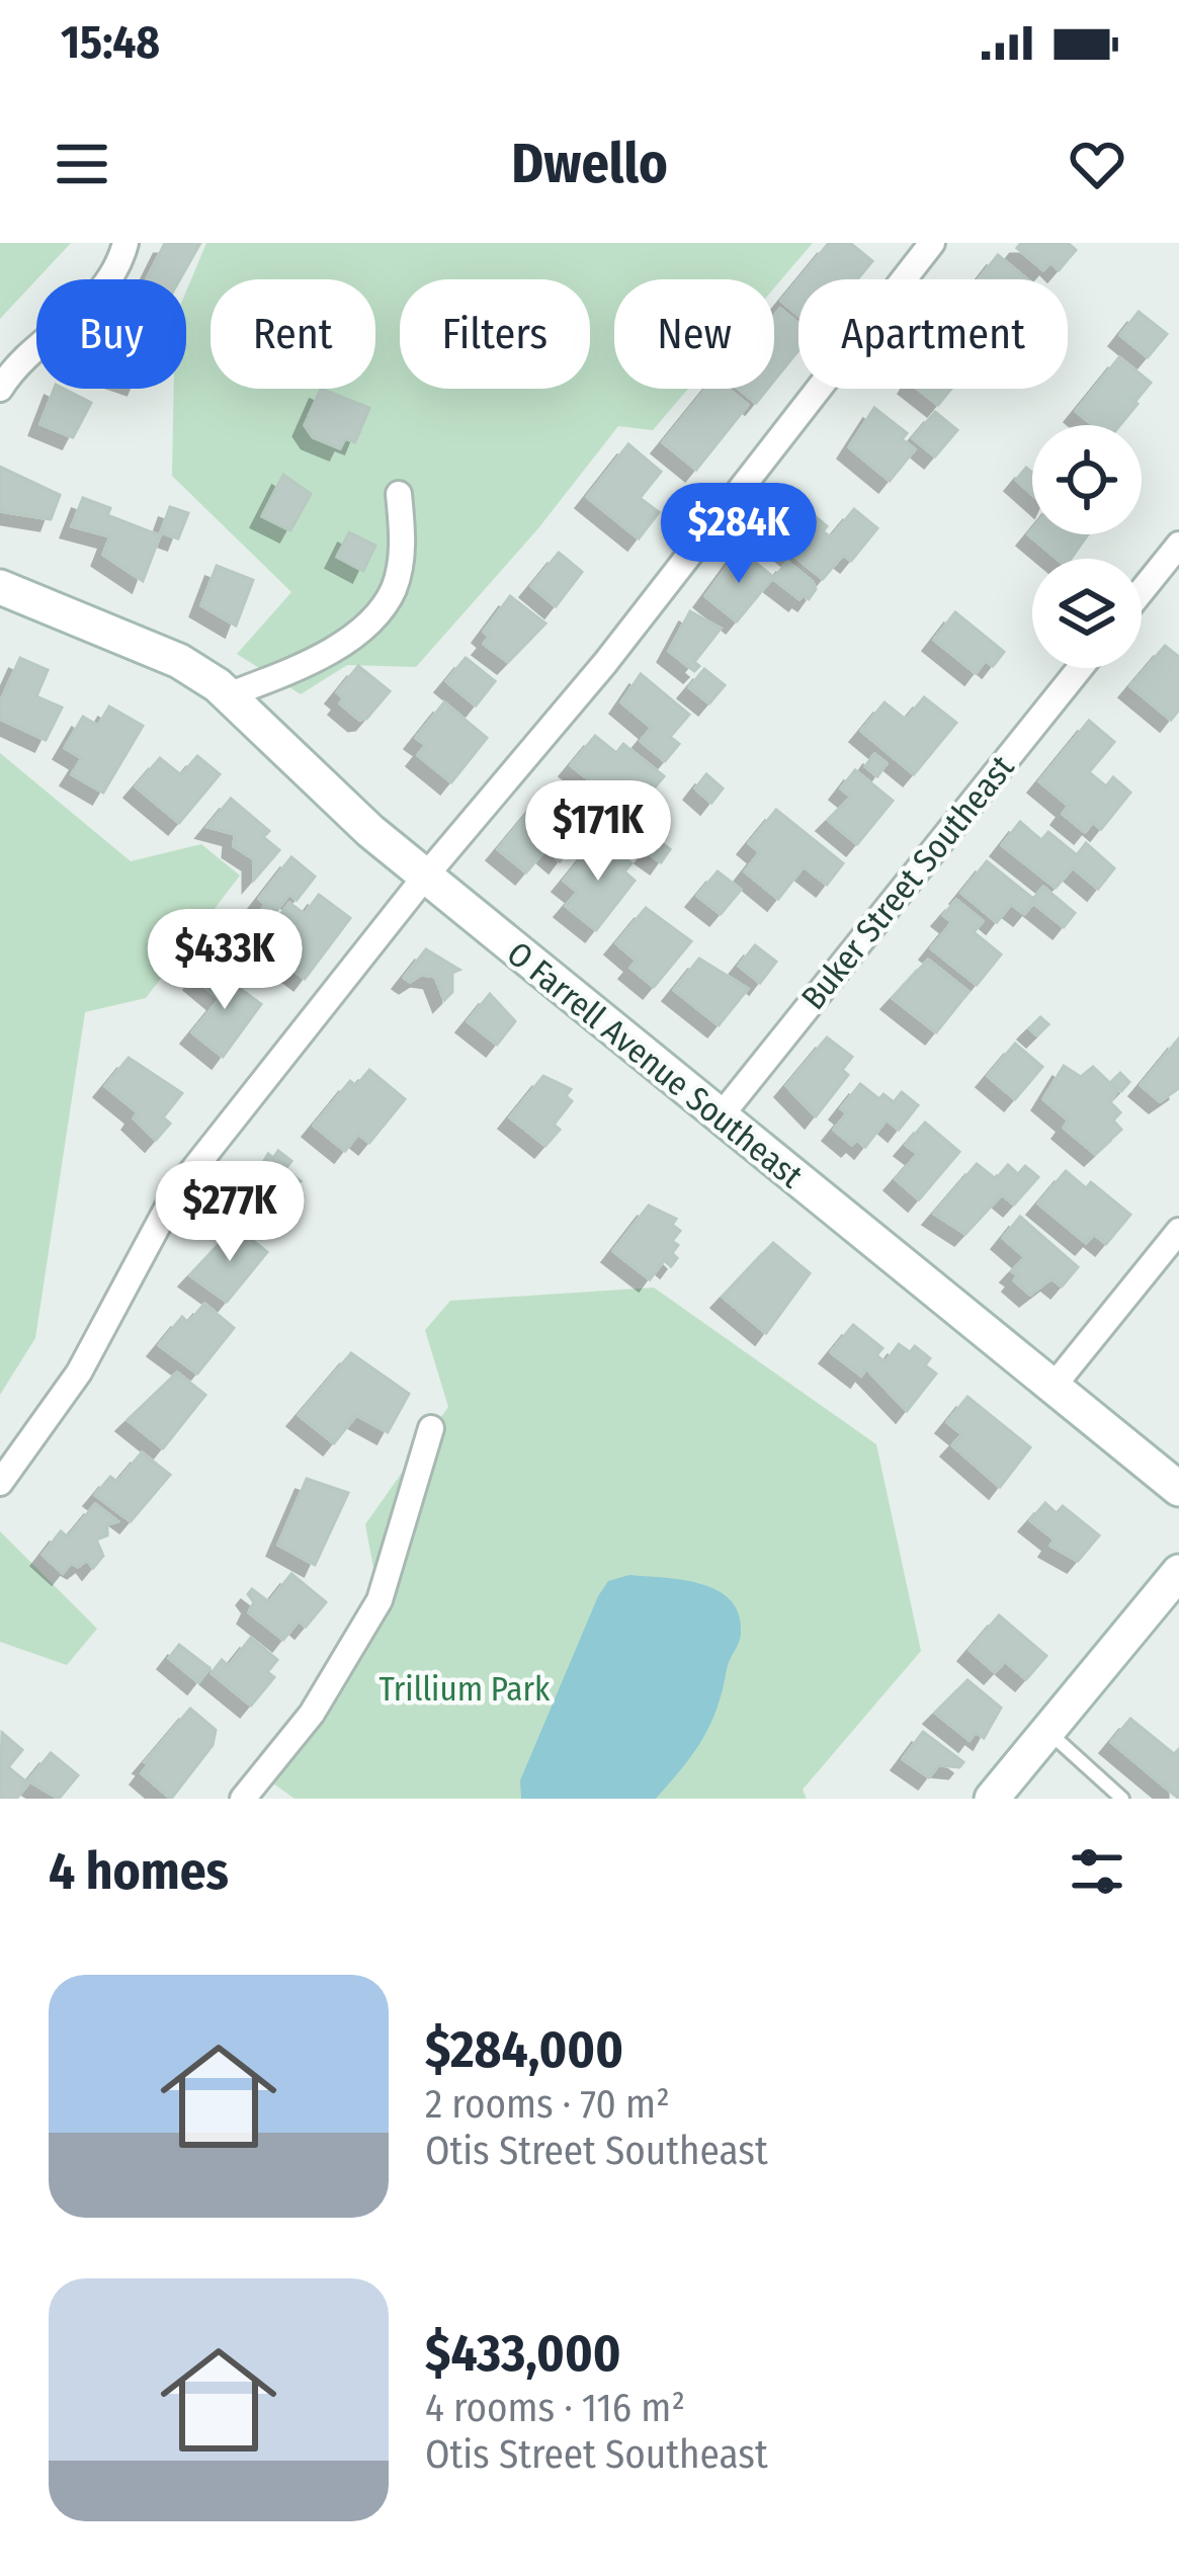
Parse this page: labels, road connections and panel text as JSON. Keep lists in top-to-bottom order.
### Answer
{
  "streets": {
    "street": ["Buker Street Southeast", "O Farrell Avenue Southeast"]
  },
  "crossings": [
    ["Buker Street Southeast", "O Farrell Avenue Southeast"]
  ],
  "parks": ["Trillium Park"],
  "page": {
    "status": "15:48",
    "header": "Dwello",
    "chip": [
      "Buy",
      "Rent",
      "Filters",
      "New",
      "Apartment"
    ],
    "price": [
      "$284K",
      "$171K",
      "$433K",
      "$277K"
    ],
    "heading": "4 homes",
    "list": [
      {
        "name": "$284,000",
        "note": "2 rooms · 70 m² · Otis Street Southeast"
      },
      {
        "name": "$433,000",
        "note": "4 rooms · 116 m² · Otis Street Southeast"
      }
    ]
  }
}
